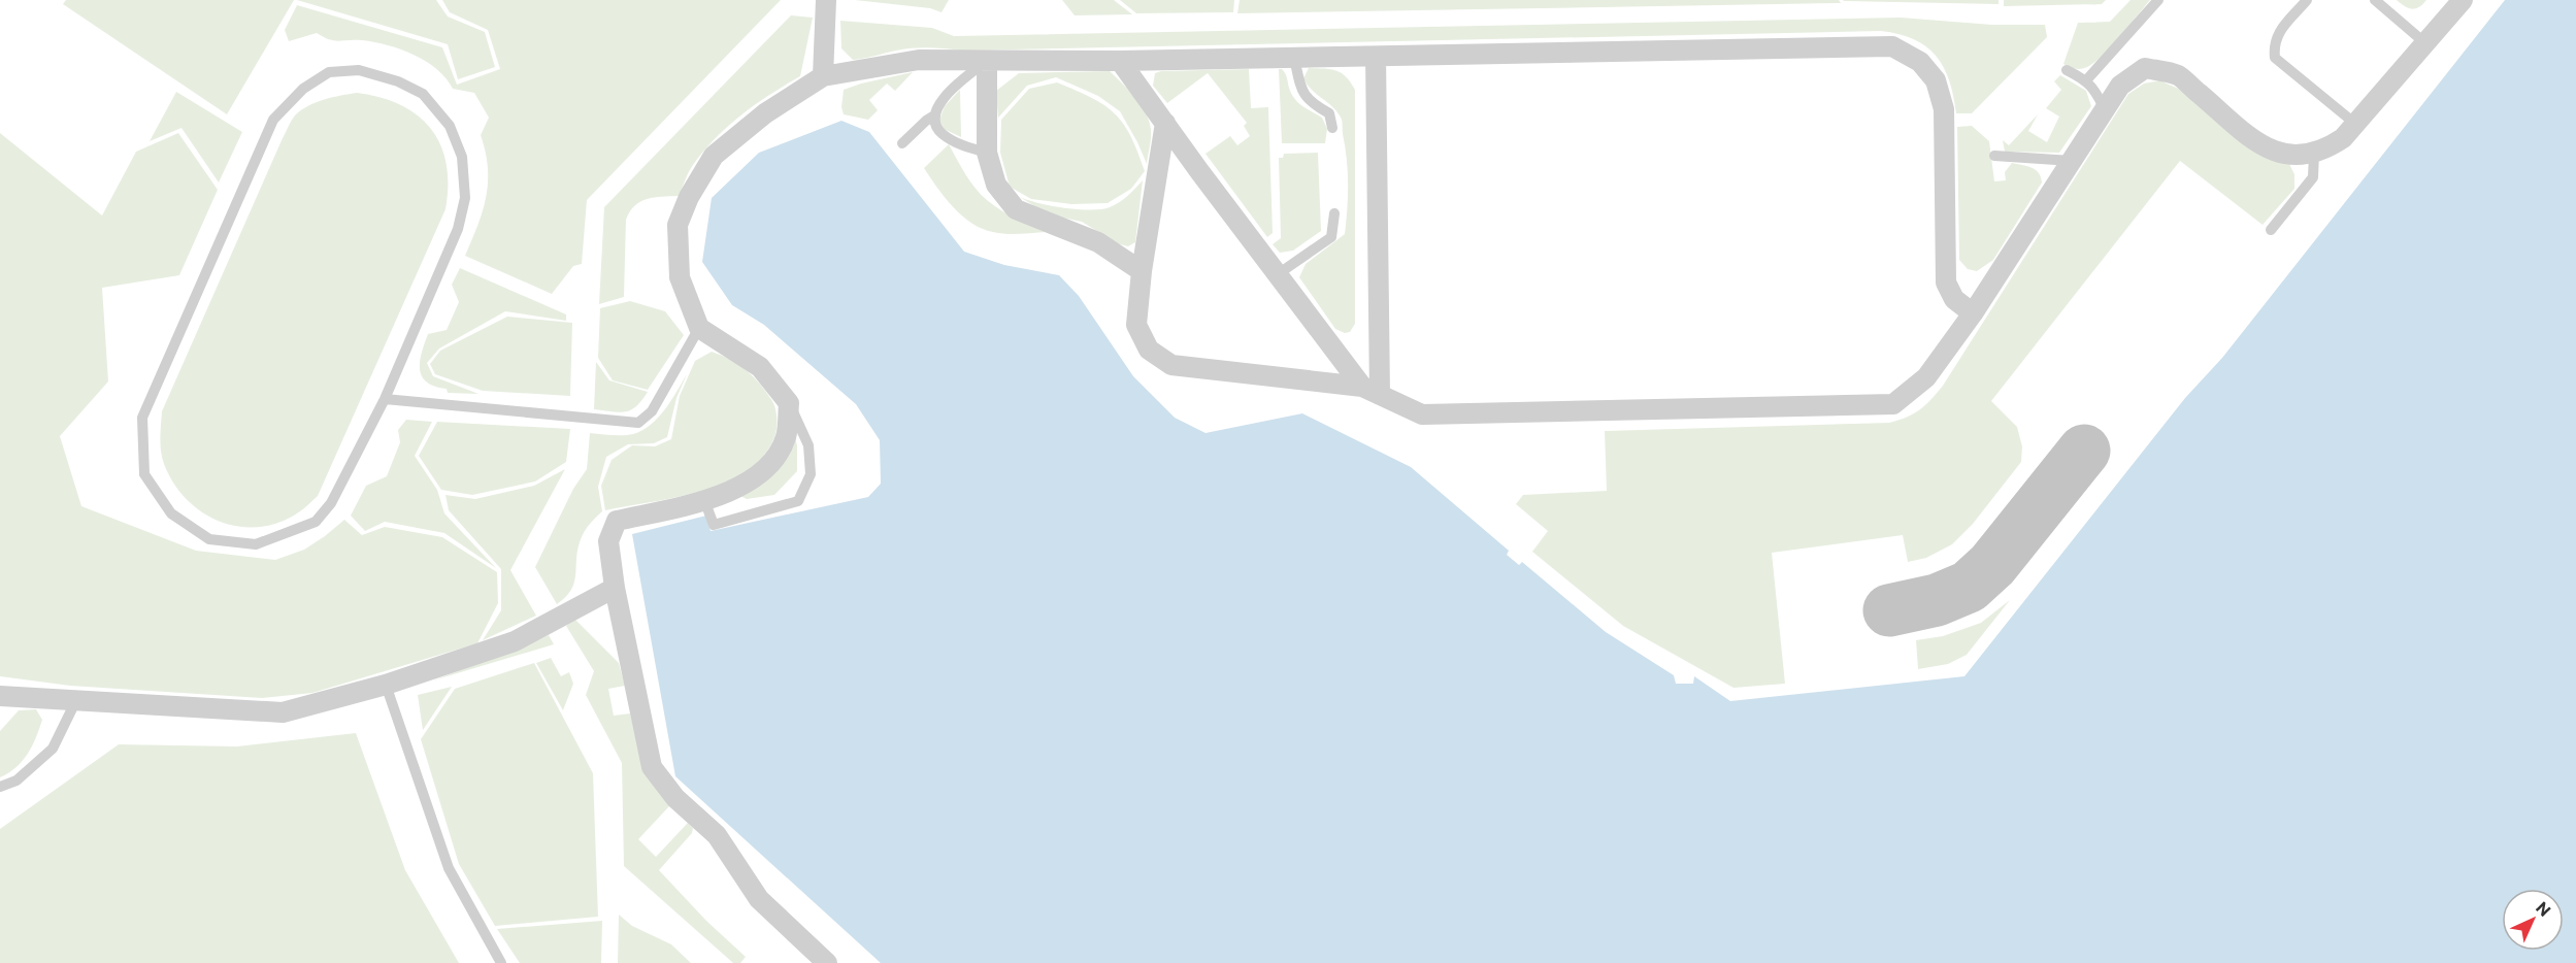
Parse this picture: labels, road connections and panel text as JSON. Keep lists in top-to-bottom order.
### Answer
{
  "north": "top right"
}
